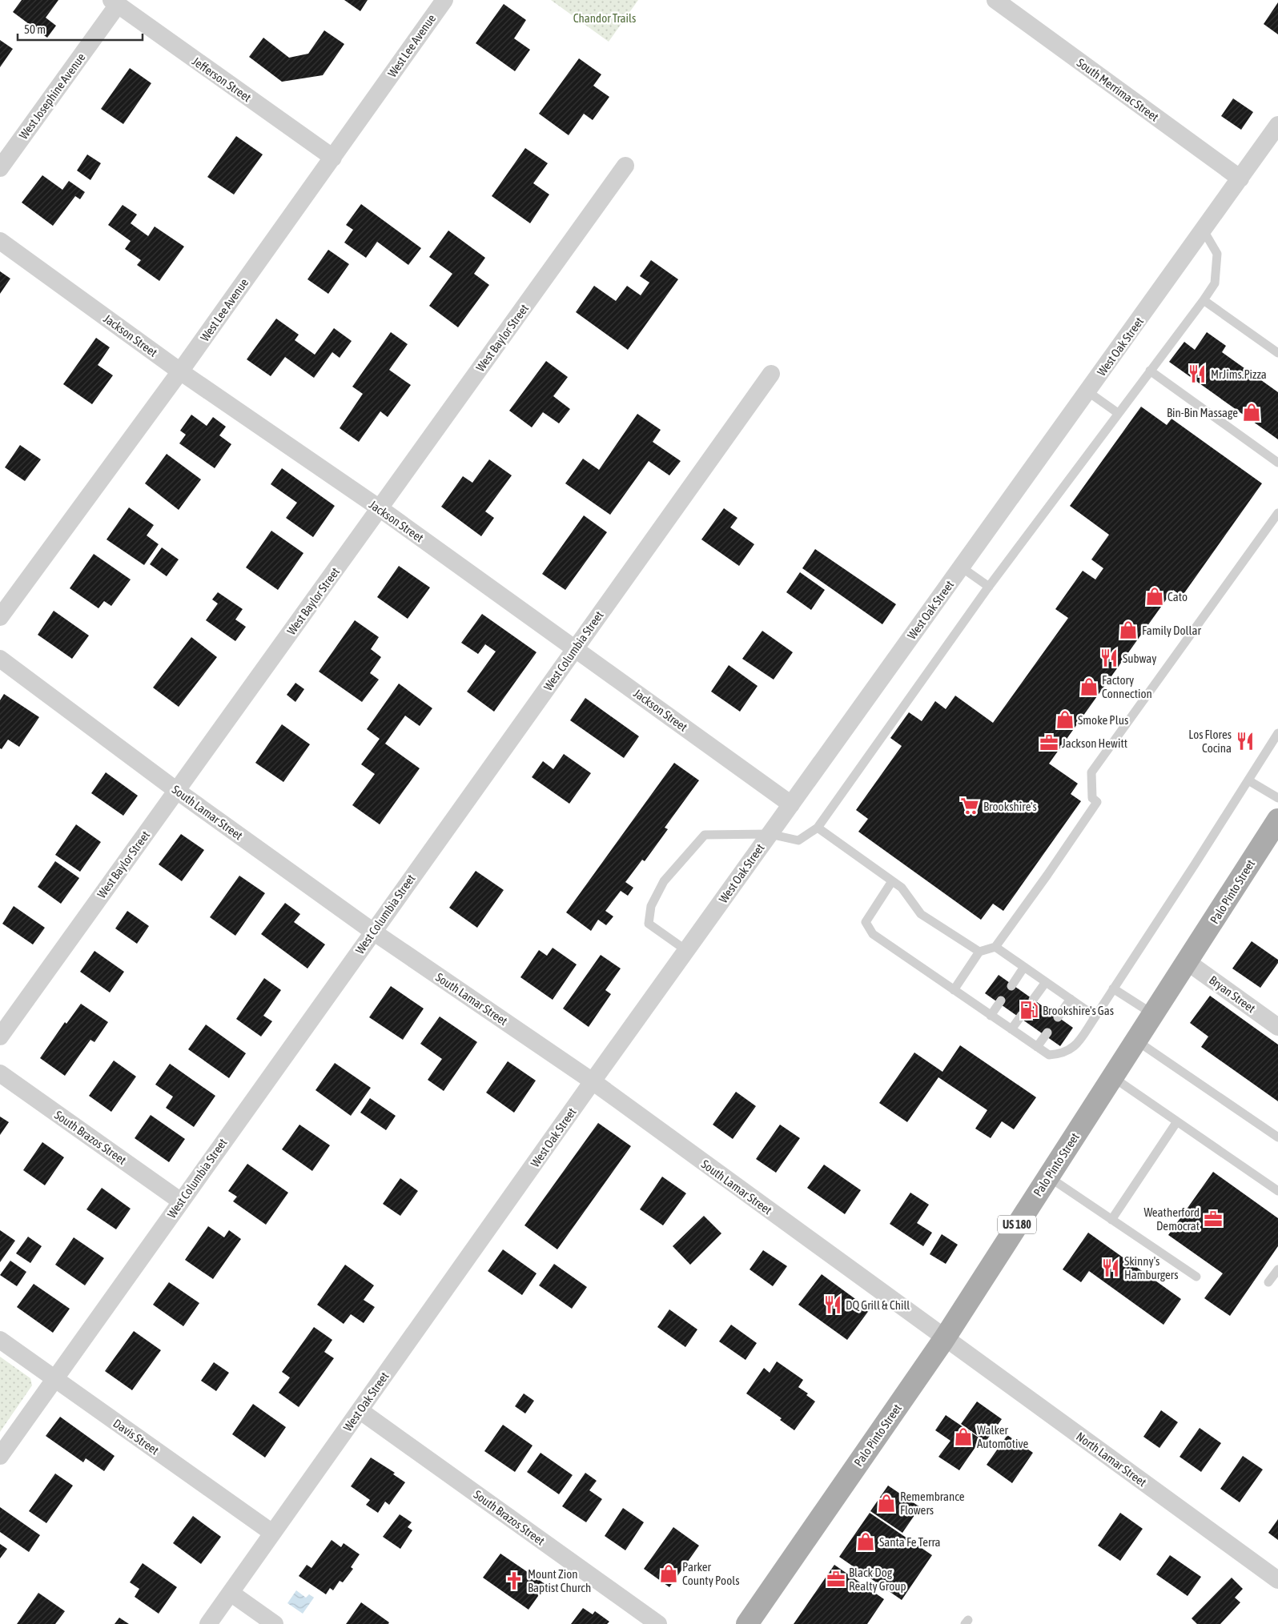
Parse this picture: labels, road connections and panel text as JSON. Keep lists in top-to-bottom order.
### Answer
{
  "streets": {
    "main road": ["Palo Pinto Street", "US 180"],
    "street": [
      "West Lee Avenue",
      "Jefferson Street",
      "South Merrimac Street",
      "West Josephine Avenue",
      "Jackson Street",
      "West Baylor Street",
      "West Oak Street",
      "West Columbia Street",
      "South Lamar Street",
      "Bryan Street",
      "South Brazos Street",
      "Davis Street",
      "North Lamar Street"
    ]
  },
  "crossings": [
    ["West Lee Avenue", "Jefferson Street"],
    ["West Lee Avenue", "Jackson Street"],
    ["Jefferson Street", "West Josephine Avenue"],
    ["South Merrimac Street", "West Oak Street"],
    ["Jackson Street", "West Baylor Street"],
    ["Jackson Street", "West Oak Street"],
    ["Jackson Street", "West Columbia Street"],
    ["West Baylor Street", "South Lamar Street"],
    ["West Oak Street", "South Lamar Street"],
    ["West Oak Street", "South Brazos Street"],
    ["West Oak Street", "Davis Street"],
    ["West Columbia Street", "South Lamar Street"],
    ["West Columbia Street", "South Brazos Street"],
    ["West Columbia Street", "Davis Street"],
    ["South Lamar Street", "Palo Pinto Street"],
    ["South Lamar Street", "North Lamar Street"],
    ["Palo Pinto Street", "Bryan Street"],
    ["Palo Pinto Street", "North Lamar Street"]
  ],
  "parks": ["Chandor Trails"],
  "places": {
    "restaurant": [
      "MrJims.Pizza",
      "Subway",
      "Los Flores Cocina",
      "Skinny's Hamburgers",
      "DQ Grill & Chill"
    ],
    "shop": [
      "Bin-Bin Massage",
      "Cato",
      "Family Dollar",
      "Factory Connection",
      "Smoke Plus",
      "Walker Automotive",
      "Remembrance Flowers",
      "Santa Fe Terra",
      "Parker County Pools"
    ],
    "office": ["Jackson Hewitt", "Weatherford Democrat", "Black Dog Realty Group"],
    "supermarket": ["Brookshire's"],
    "fuel station": ["Brookshire's Gas"],
    "church": ["Mount Zion Baptist Church"]
  },
  "scale_bar": "50 m"
}
